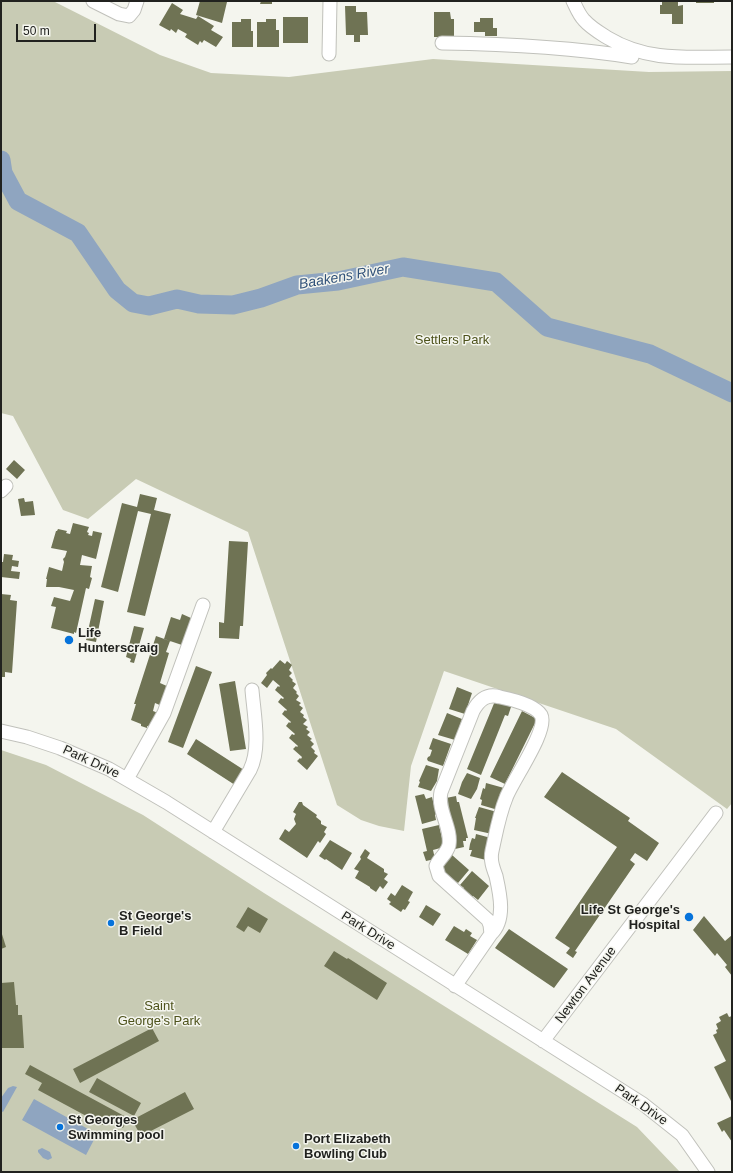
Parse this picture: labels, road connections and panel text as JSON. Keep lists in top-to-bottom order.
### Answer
{
  "streets": {
    "street": ["Park Drive", "Newton Avenue"]
  },
  "crossings": [
    ["Park Drive", "Newton Avenue"]
  ],
  "water": ["Baakens River"],
  "parks": ["Settlers Park", "Saint George's Park"],
  "places": [
    "Life Hunterscraig",
    "Life St George's Hospital",
    "St George's B Field",
    "St Georges Swimming pool",
    "Port Elizabeth Bowling Club"
  ],
  "scale_bar": "50 m"
}
